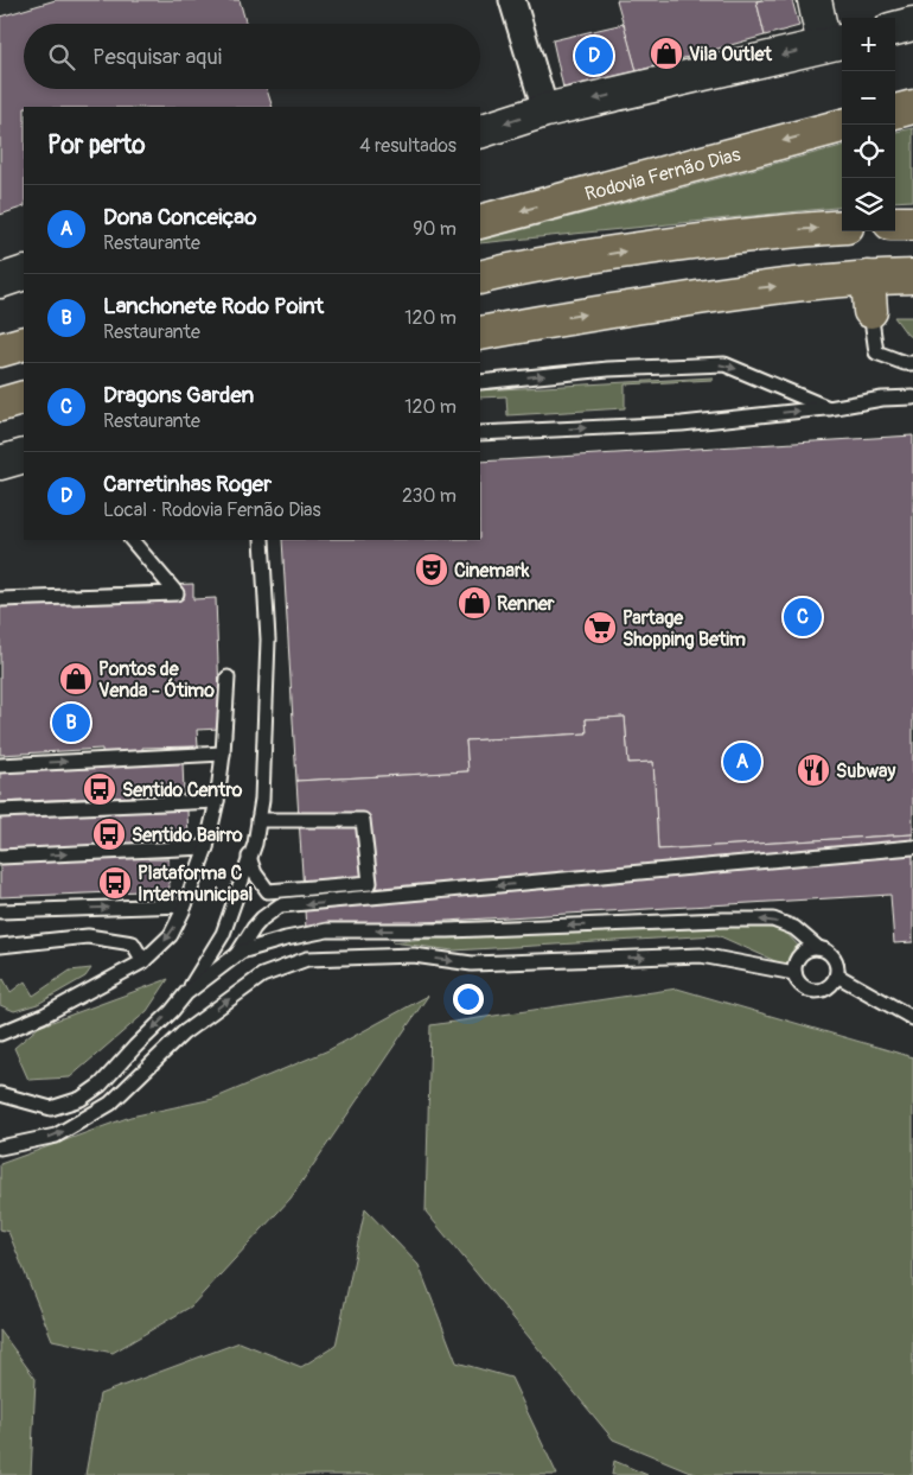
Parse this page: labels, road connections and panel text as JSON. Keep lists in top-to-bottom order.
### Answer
{
  "streets": {
    "highway": ["Rodovia Fernão Dias"]
  },
  "places": {
    "shop": ["Vila Outlet", "Renner", "Pontos de Venda - Ótimo"],
    "theatre": ["Cinemark"],
    "supermarket": ["Partage Shopping Betim"],
    "restaurant": ["Subway"],
    "bus stop": ["Sentido Centro", "Sentido Bairro", "Plataforma C Intermunicipal"]
  },
  "page": {
    "map_buttons": ["+", "−"],
    "search": "Pesquisar aqui",
    "pins": [
      "D",
      "C",
      "B",
      "A"
    ],
    "heading": ["Por perto", "4 resultados"],
    "list": [
      {
        "mark": "A",
        "name": "Dona Conceiçao",
        "note": "Restaurante",
        "value": "90 m"
      },
      {
        "mark": "B",
        "name": "Lanchonete Rodo Point",
        "note": "Restaurante",
        "value": "120 m"
      },
      {
        "mark": "C",
        "name": "Dragons Garden",
        "note": "Restaurante",
        "value": "120 m"
      },
      {
        "mark": "D",
        "name": "Carretinhas Roger",
        "note": "Local · Rodovia Fernão Dias",
        "value": "230 m"
      }
    ]
  }
}
